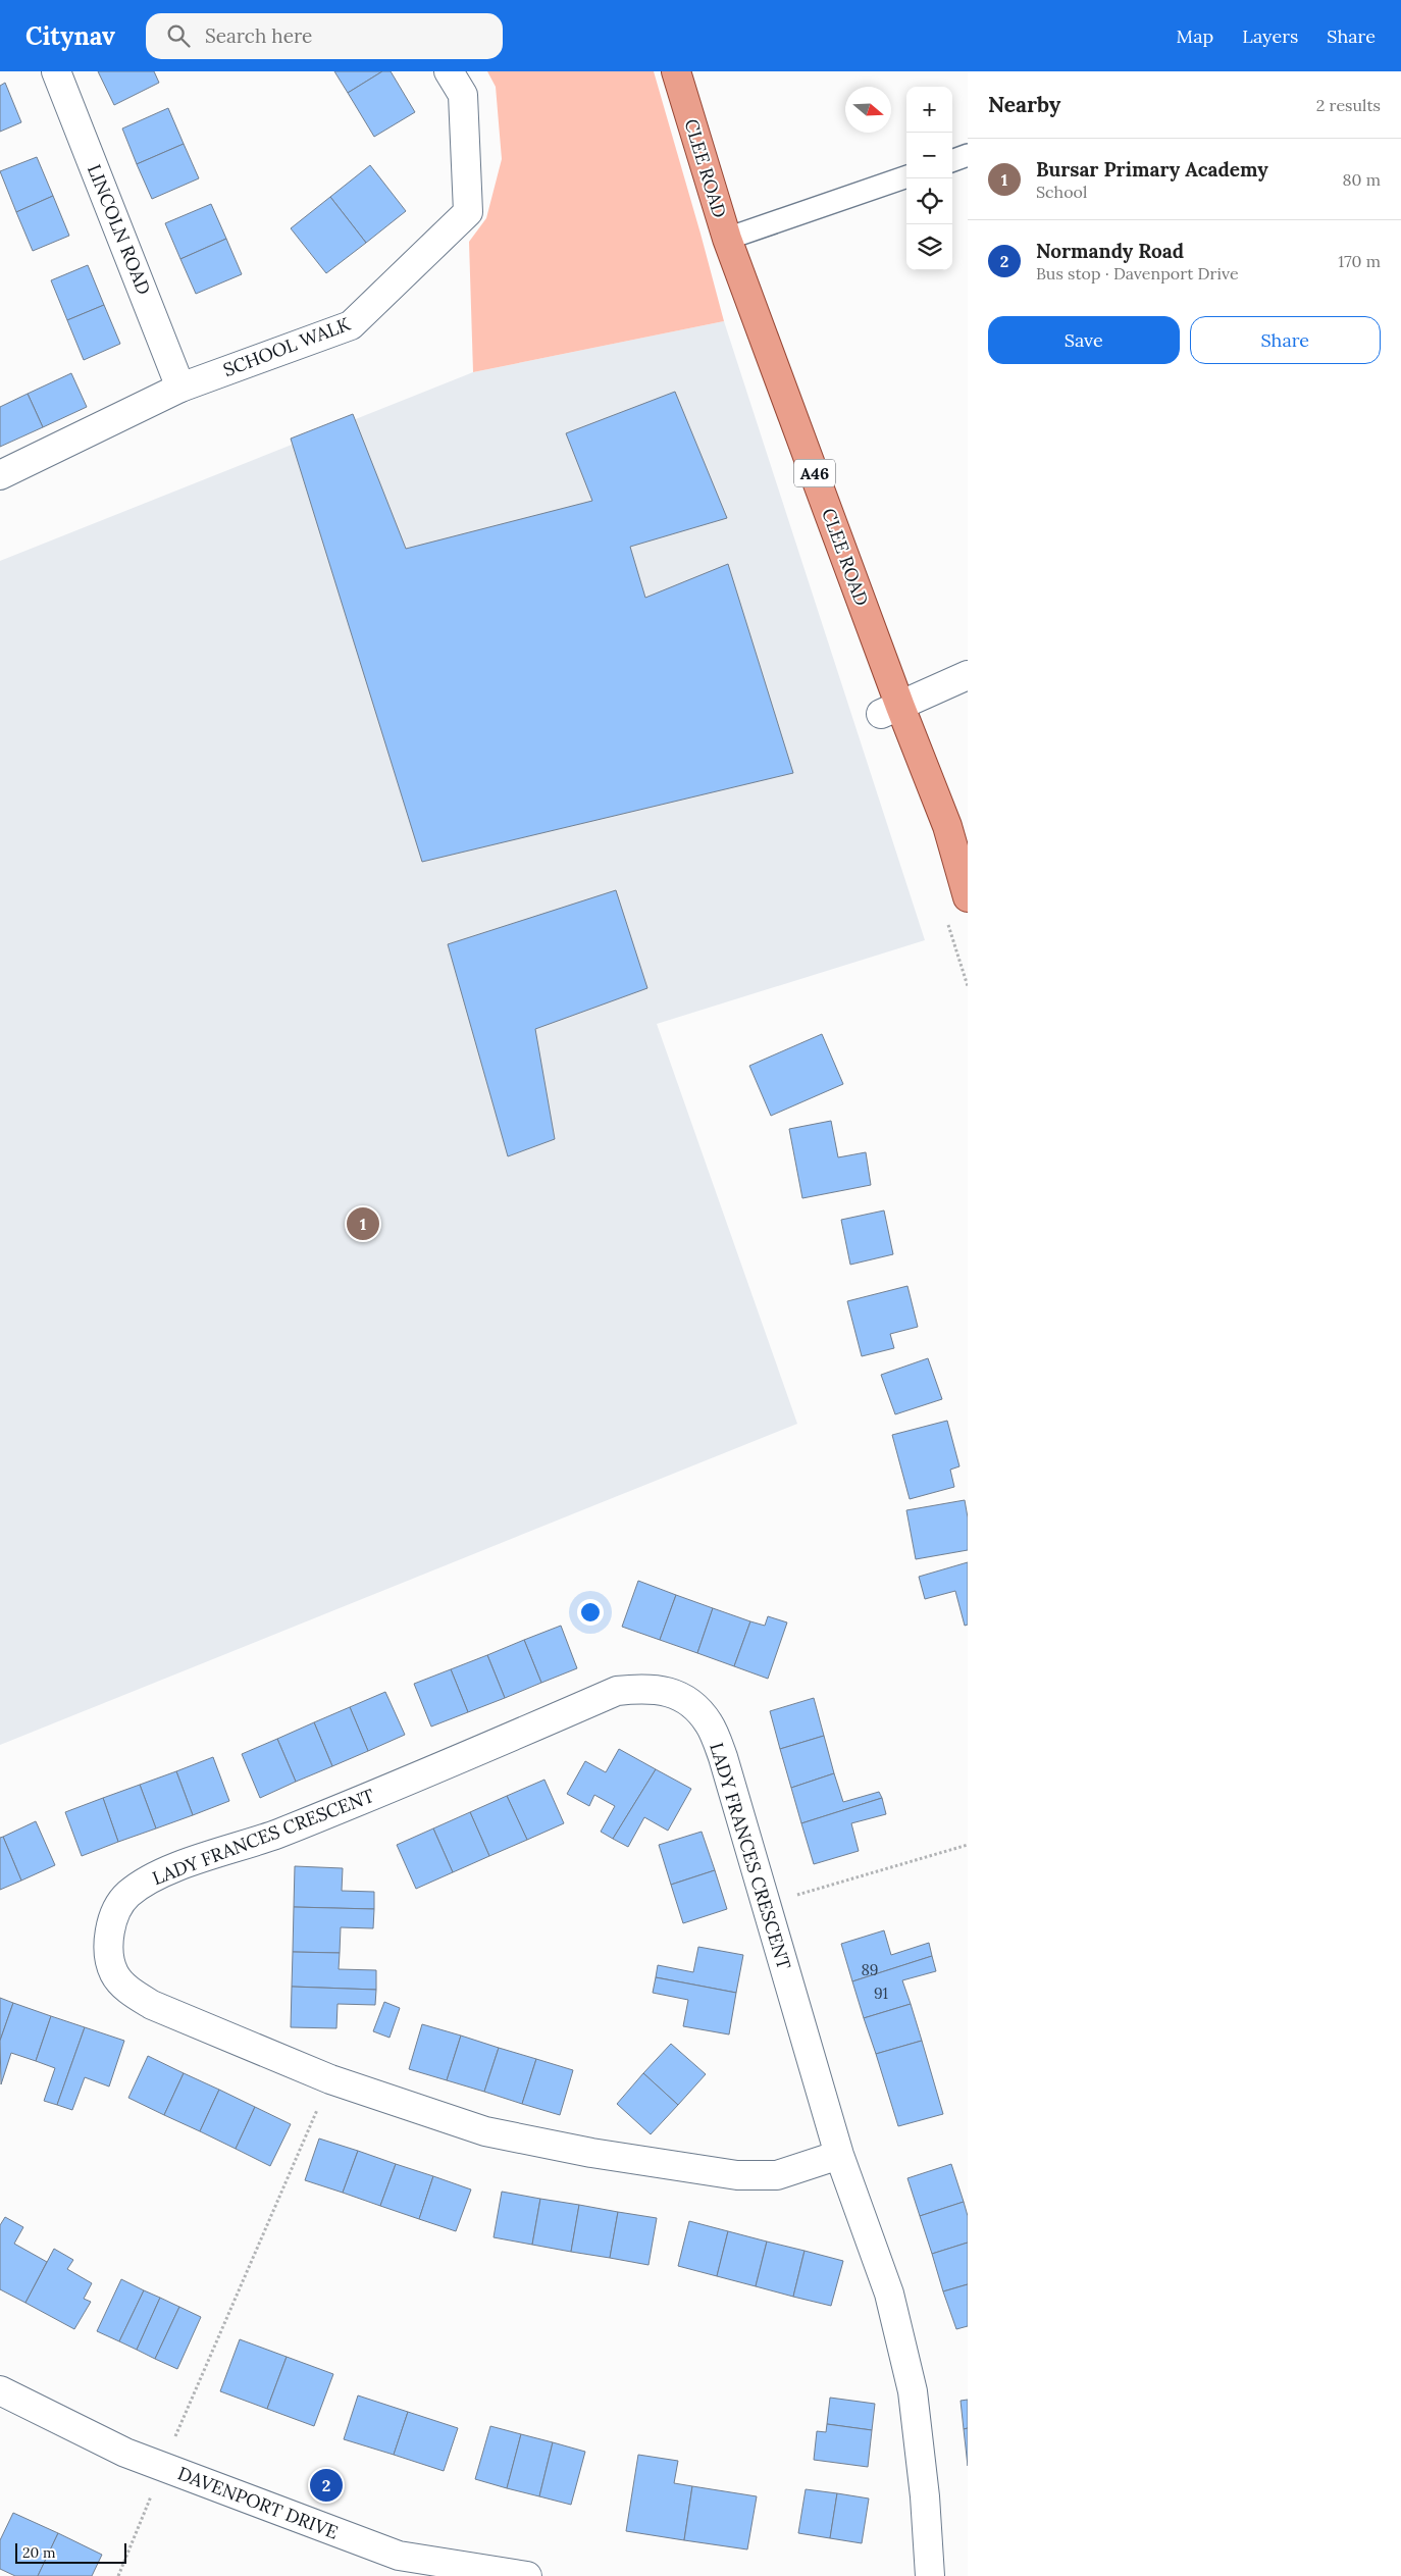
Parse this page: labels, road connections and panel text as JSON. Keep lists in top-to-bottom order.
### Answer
{
  "streets": {
    "main road": ["CLEE ROAD", "A46"],
    "street": [
      "LINCOLN ROAD",
      "SCHOOL WALK",
      "LADY FRANCES CRESCENT",
      "DAVENPORT DRIVE"
    ]
  },
  "crossings": [
    ["LINCOLN ROAD", "SCHOOL WALK"]
  ],
  "house_numbers": ["89", "91"],
  "scale_bar": "20 m",
  "north": "right",
  "page": {
    "header": "Citynav",
    "search": "Search here",
    "nav": ["Map", "Layers", "Share"],
    "heading": ["Nearby", "2 results"],
    "map_buttons": ["+", "−"],
    "list": [
      {
        "mark": "1",
        "name": "Bursar Primary Academy",
        "note": "School",
        "value": "80 m"
      },
      {
        "mark": "2",
        "name": "Normandy Road",
        "note": "Bus stop · Davenport Drive",
        "value": "170 m"
      }
    ],
    "buttons": ["Save", "Share"],
    "pins": ["1", "2"],
    "scale": "20 m"
  }
}
